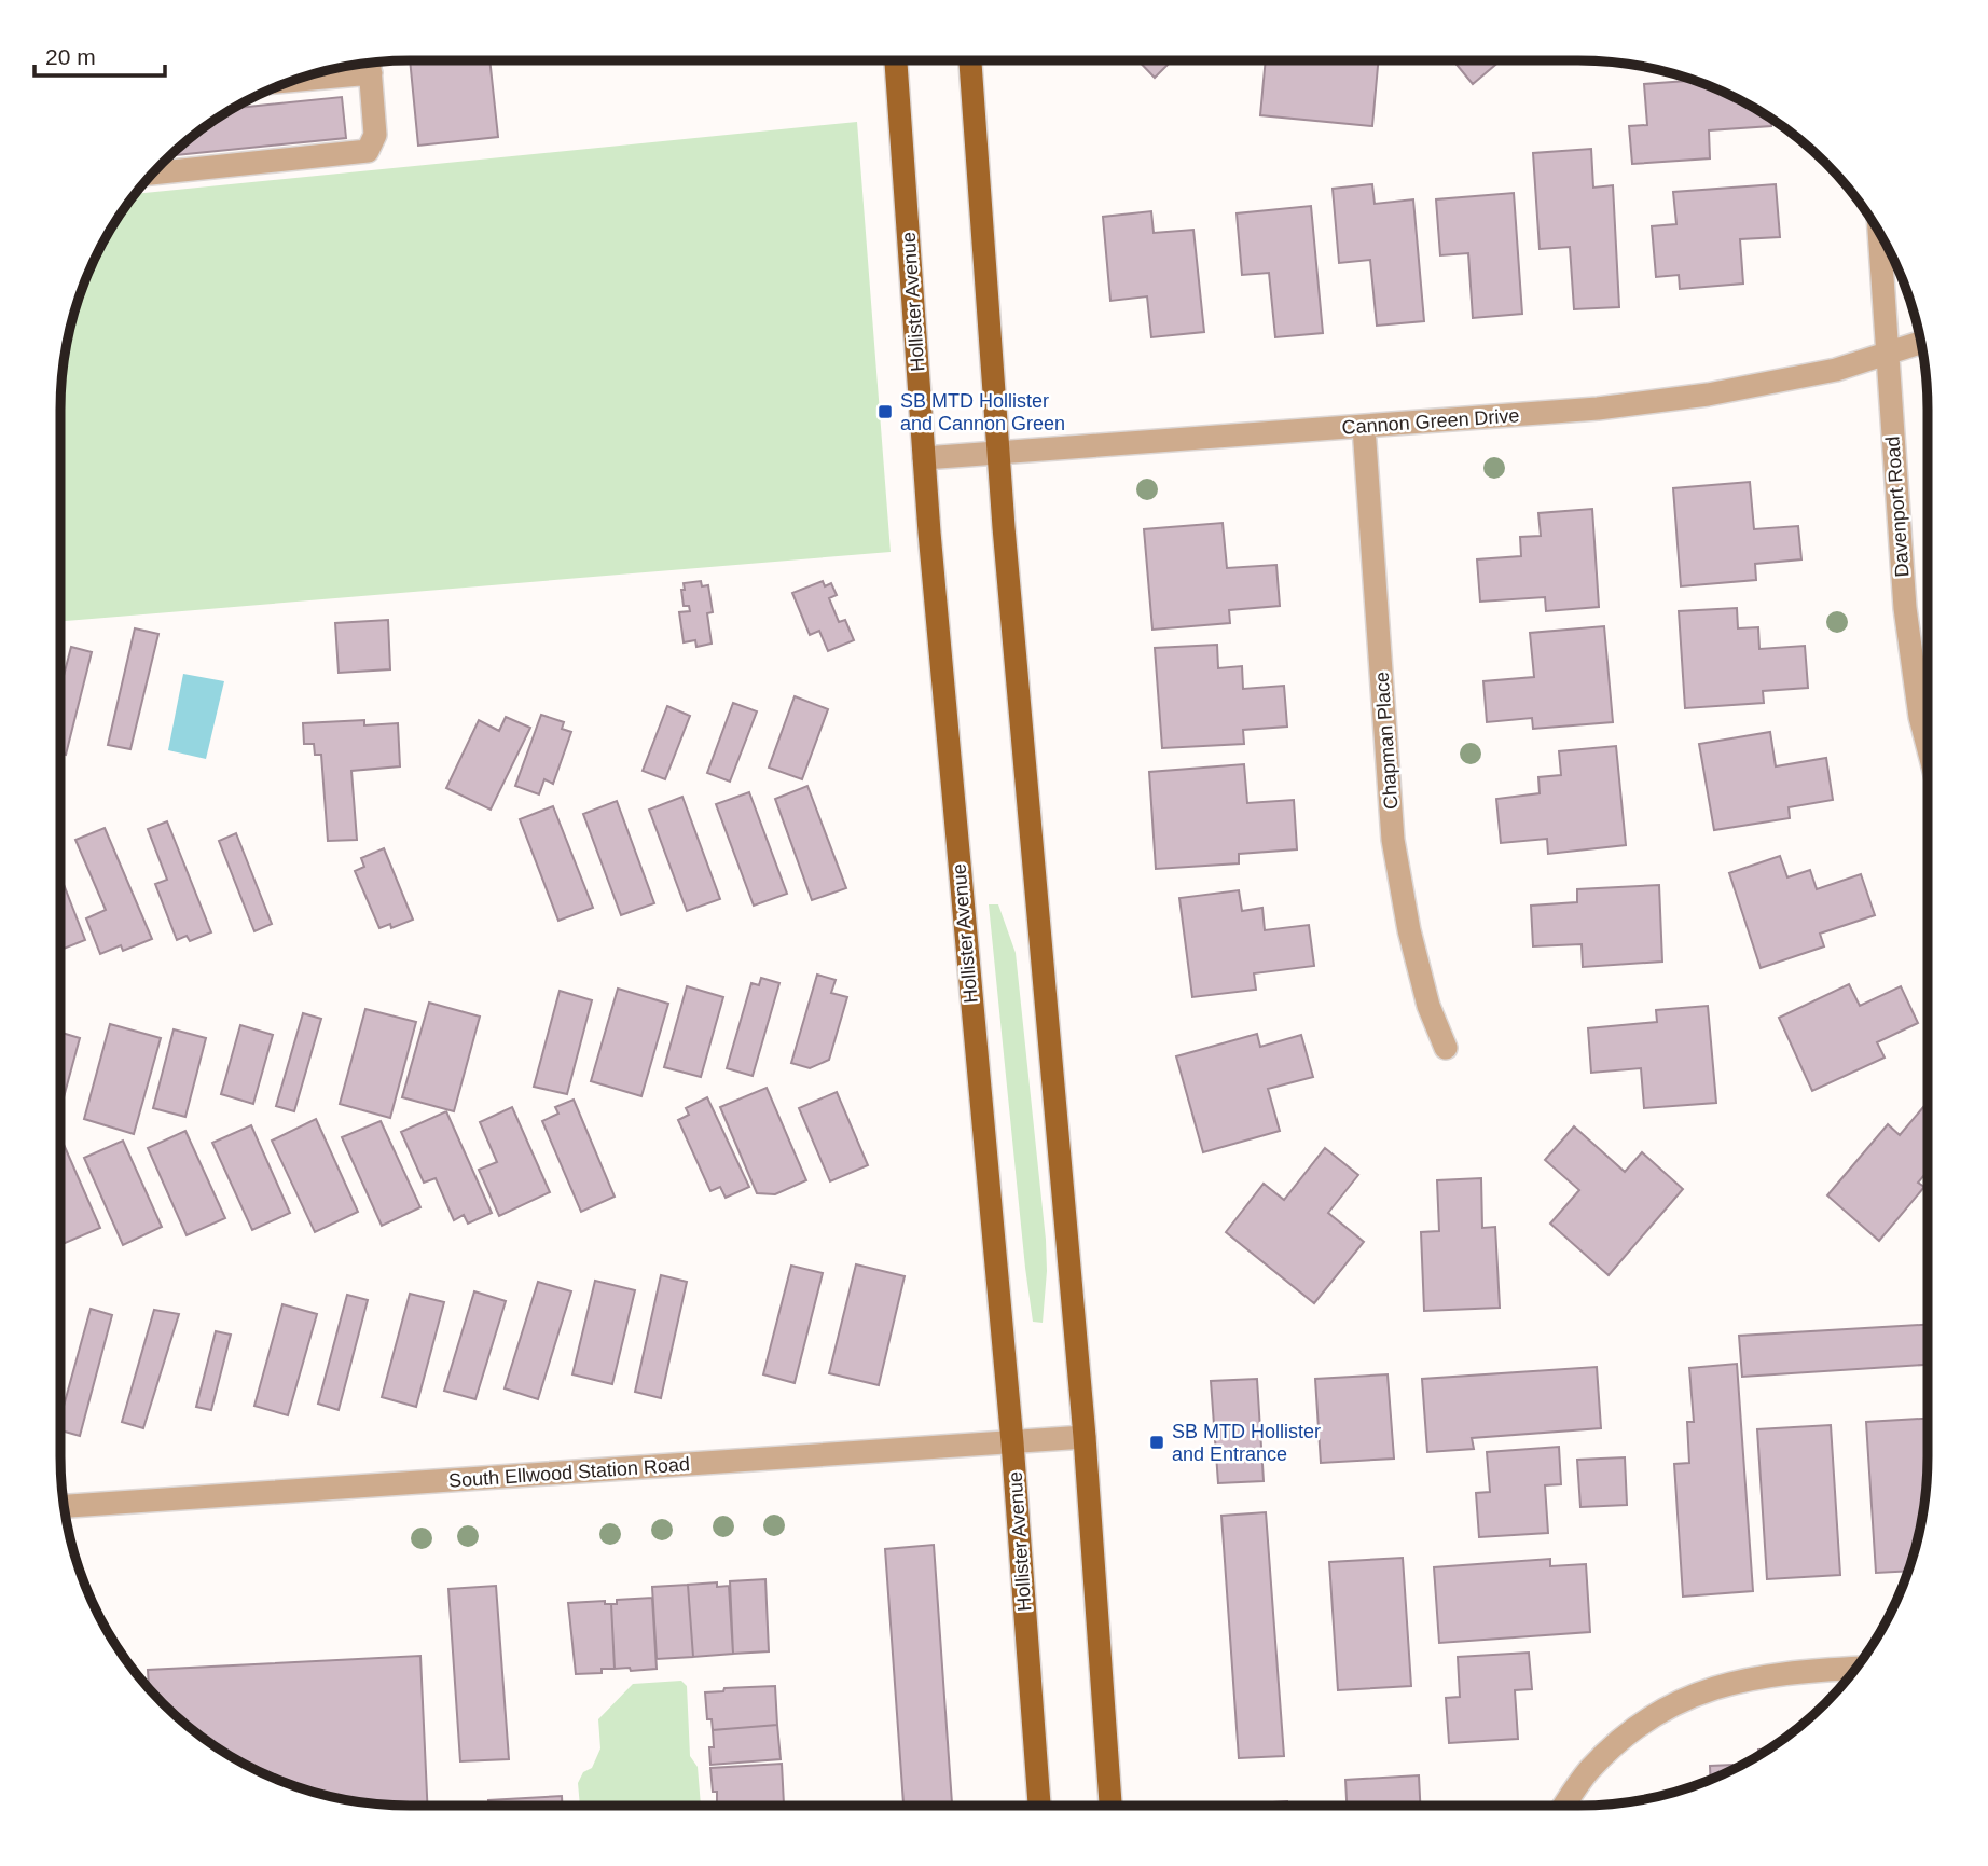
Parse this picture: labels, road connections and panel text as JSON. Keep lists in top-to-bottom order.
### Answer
{
  "streets": {
    "main road": ["Hollister Avenue"],
    "street": [
      "Cannon Green Drive",
      "Davenport Road",
      "Chapman Place",
      "South Ellwood Station Road"
    ]
  },
  "crossings": [
    ["Hollister Avenue", "Cannon Green Drive"],
    ["Hollister Avenue", "South Ellwood Station Road"],
    ["Cannon Green Drive", "Davenport Road"],
    ["Cannon Green Drive", "Chapman Place"]
  ],
  "places": {
    "transit": ["SB MTD Hollister and Cannon Green", "SB MTD Hollister and Entrance"]
  },
  "scale_bar": "20 m"
}
